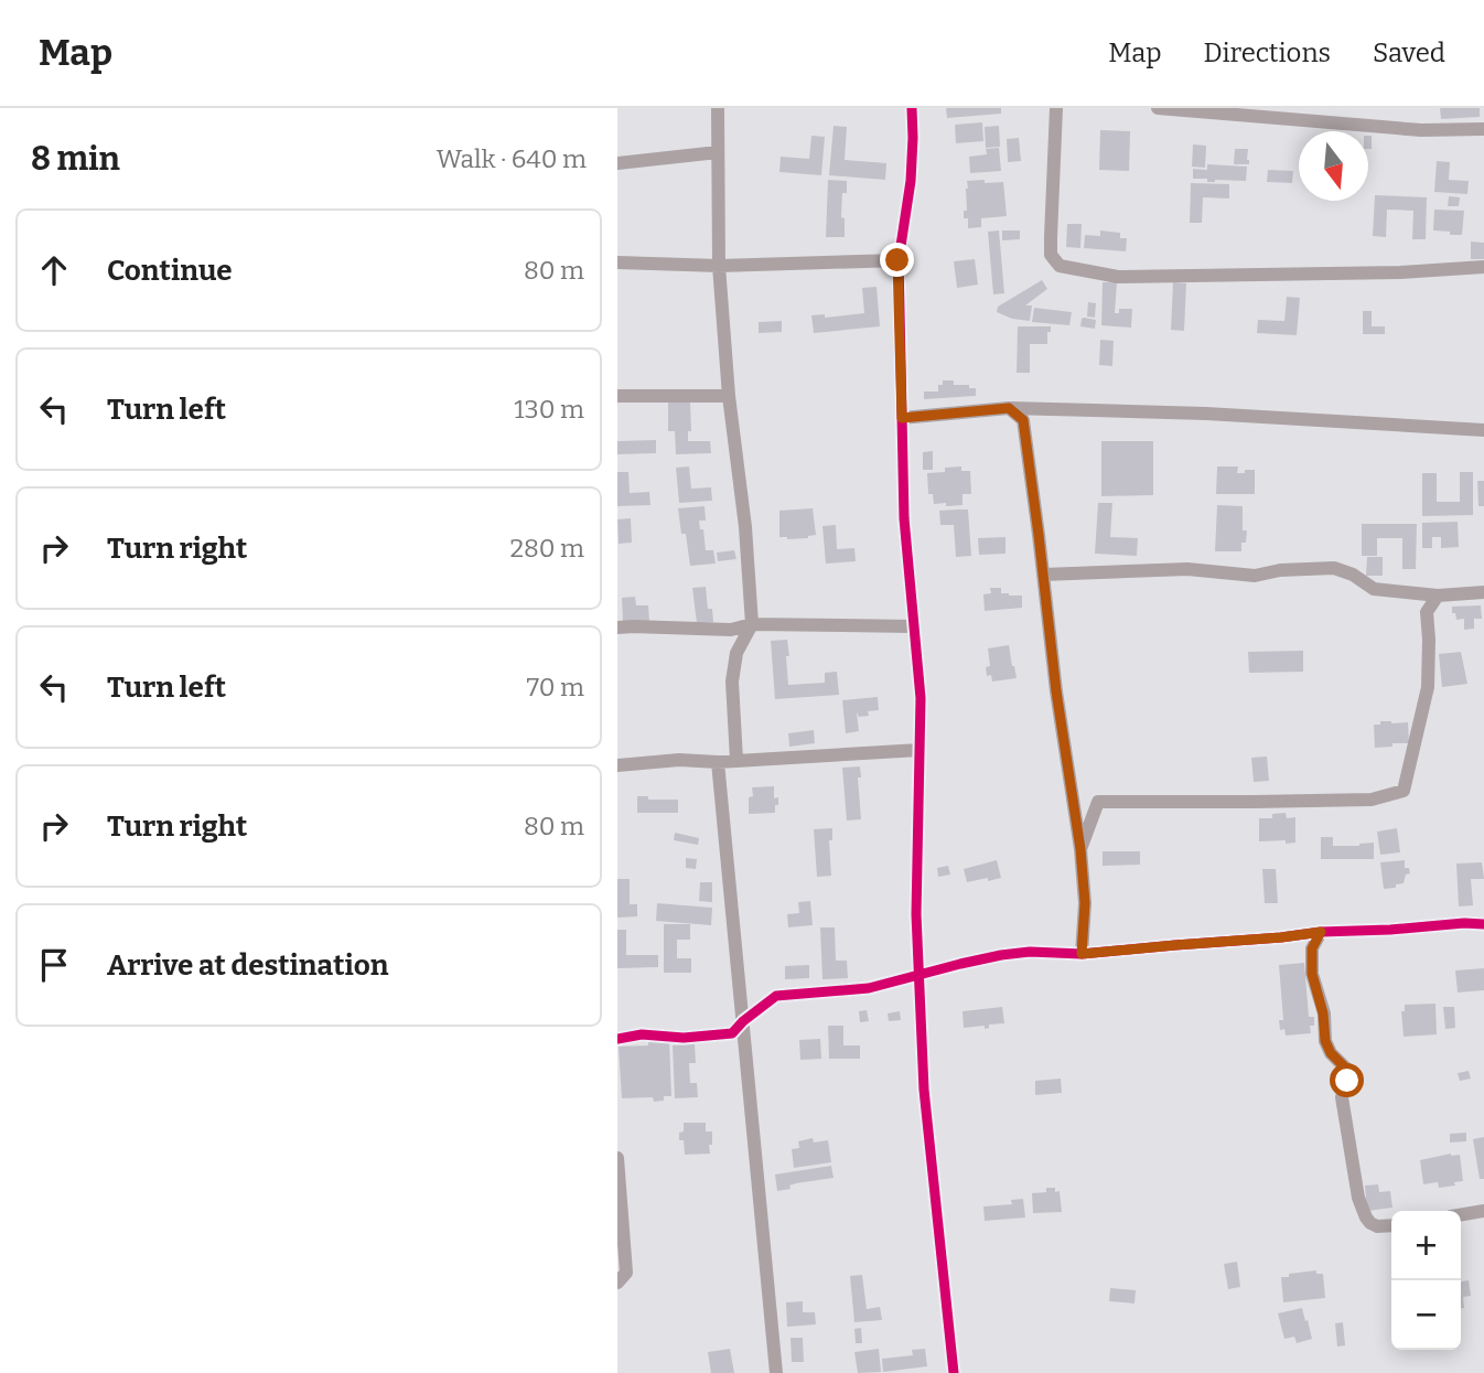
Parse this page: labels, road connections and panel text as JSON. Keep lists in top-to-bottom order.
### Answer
{
  "north": "bottom",
  "page": {
    "header": "Map",
    "nav": ["Map", "Directions", "Saved"],
    "heading": ["8 min", "Walk · 640 m"],
    "list": [
      ["Continue", "80 m"],
      ["Turn left", "130 m"],
      ["Turn right", "280 m"],
      ["Turn left", "70 m"],
      ["Turn right", "80 m"],
      "Arrive at destination"
    ],
    "map_buttons": ["+", "−"]
  }
}
